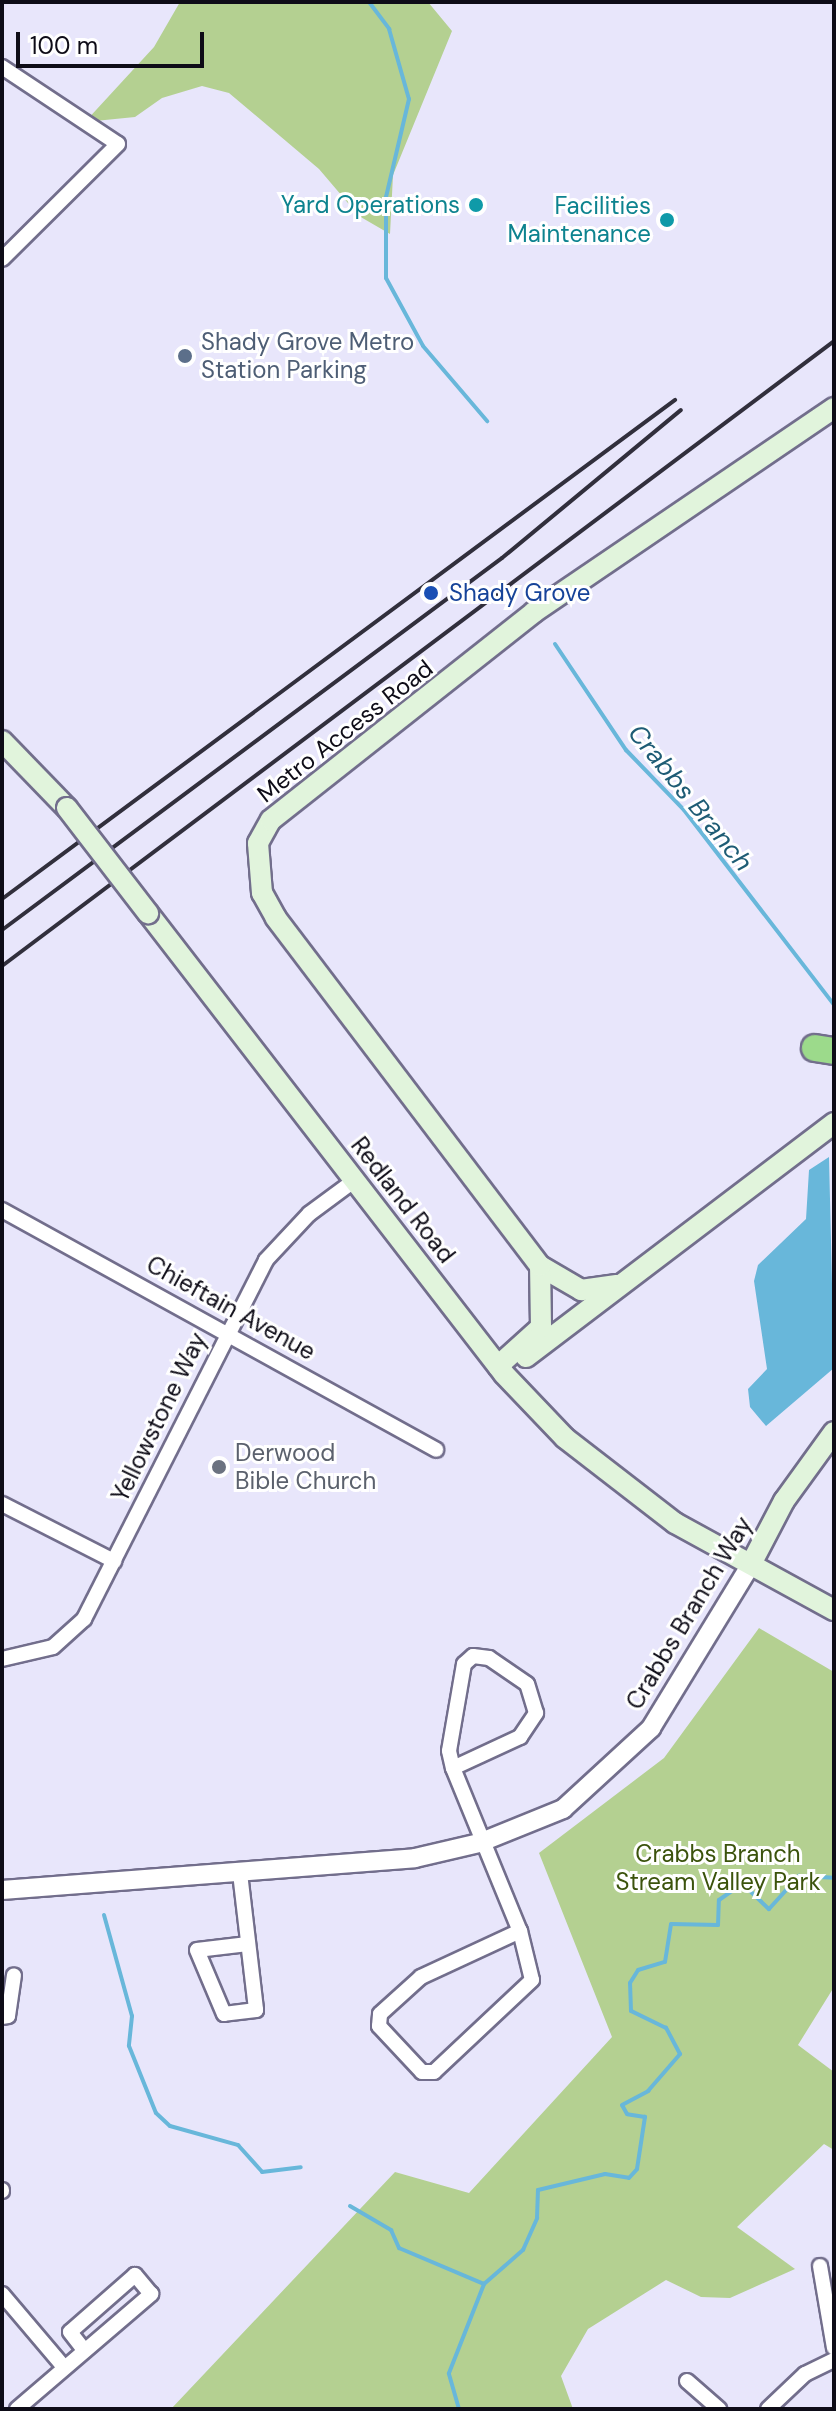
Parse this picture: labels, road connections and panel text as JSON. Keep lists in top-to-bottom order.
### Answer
{
  "streets": {
    "main road": ["Metro Access Road", "Redland Road", "Crabbs Branch Way"],
    "street": ["Chieftain Avenue", "Yellowstone Way"]
  },
  "crossings": [
    ["Redland Road", "Yellowstone Way"],
    ["Redland Road", "Crabbs Branch Way"],
    ["Chieftain Avenue", "Yellowstone Way"]
  ],
  "water": ["Crabbs Branch"],
  "parks": ["Crabbs Branch Stream Valley Park"],
  "places": [
    "Yard Operations",
    "Facilities Maintenance",
    "Shady Grove Metro Station Parking",
    "Shady Grove",
    "Derwood Bible Church"
  ],
  "scale_bar": "100 m"
}
